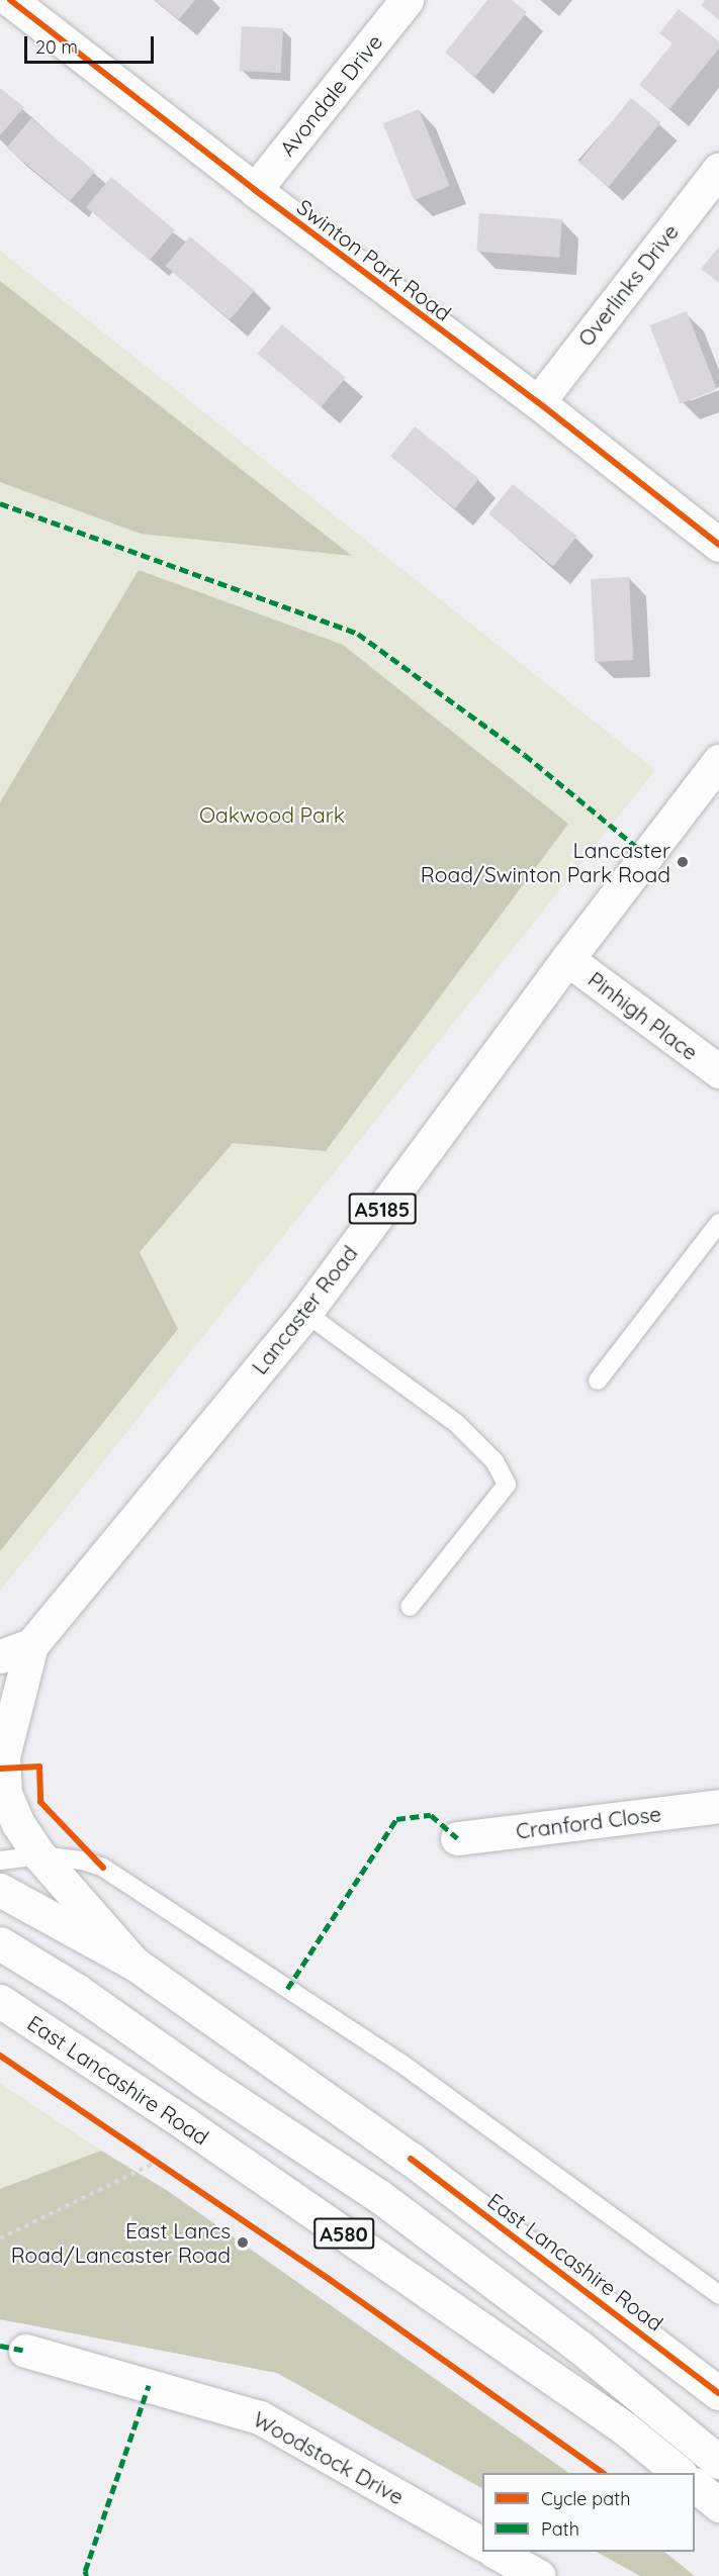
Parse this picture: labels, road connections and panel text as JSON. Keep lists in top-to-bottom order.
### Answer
{
  "streets": {
    "main road": [
      "Avondale Drive",
      "Swinton Park Road",
      "Overlinks Drive",
      "Pinhigh Place",
      "A5185",
      "Lancaster Road",
      "Cranford Close",
      "East Lancashire Road",
      "A580",
      "Woodstock Drive"
    ]
  },
  "crossings": [
    ["Avondale Drive", "Swinton Park Road"],
    ["Swinton Park Road", "Overlinks Drive"],
    ["Pinhigh Place", "Lancaster Road"]
  ],
  "parks": ["Oakwood Park"],
  "places": ["Lancaster Road/Swinton Park Road", "East Lancs Road/Lancaster Road"],
  "legend": ["Cycle path", "Path"],
  "scale_bar": "20 m"
}
